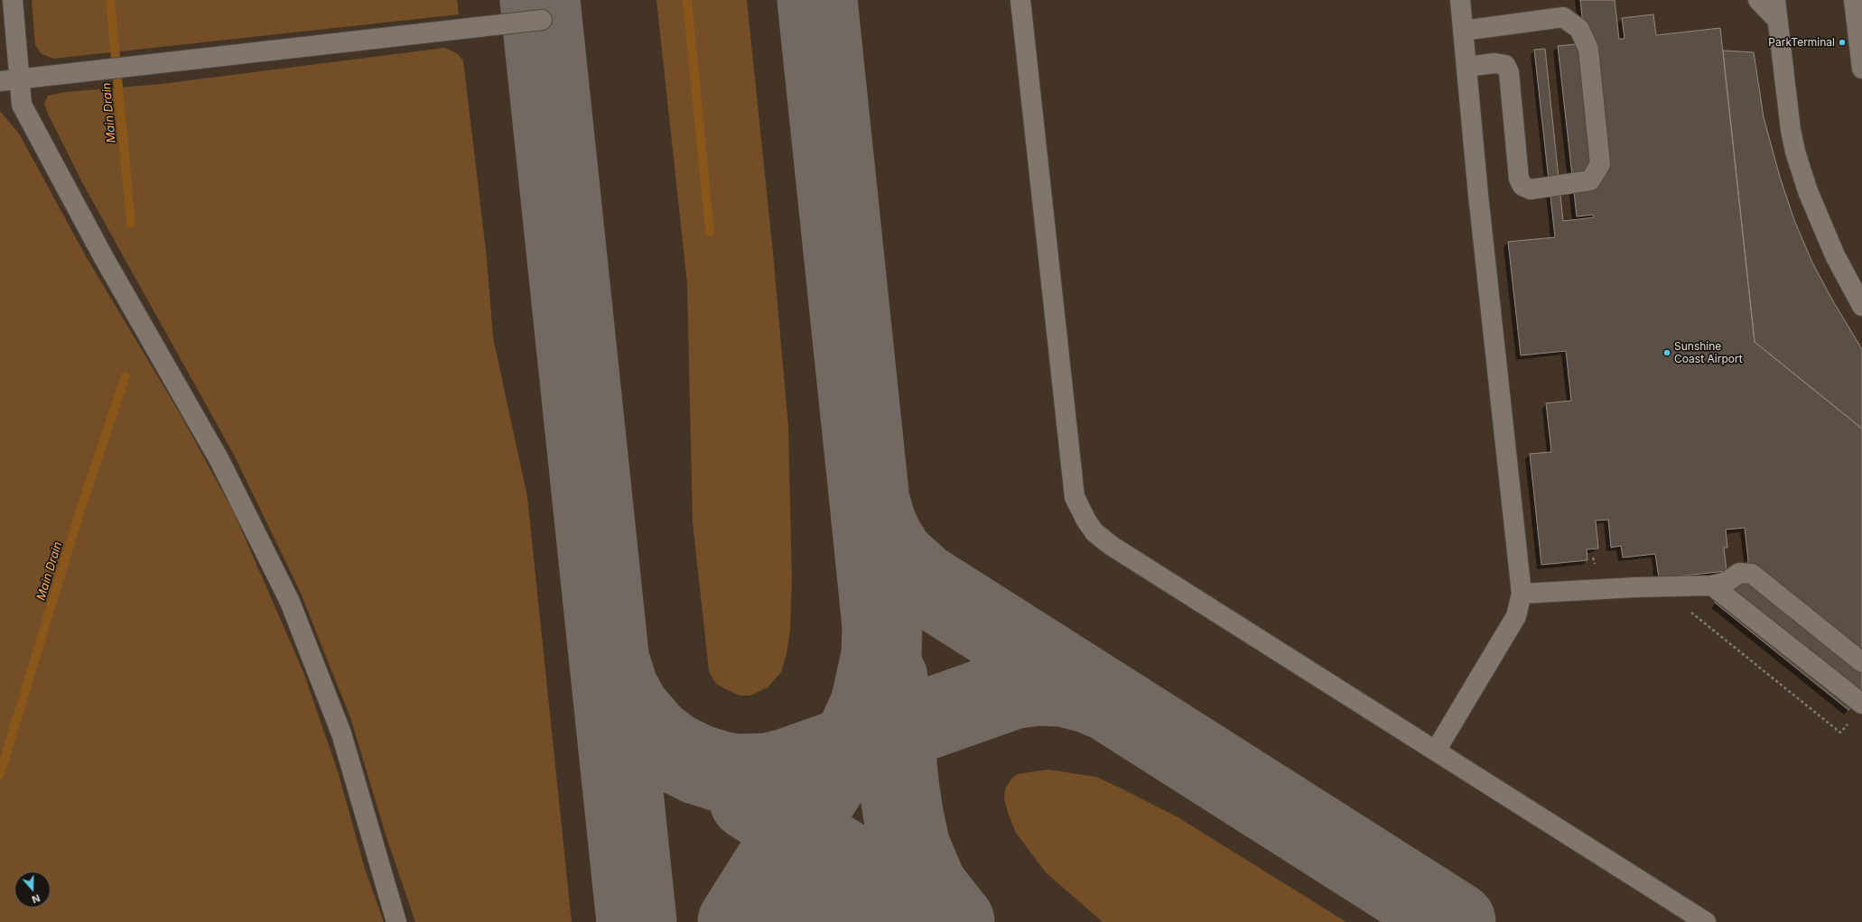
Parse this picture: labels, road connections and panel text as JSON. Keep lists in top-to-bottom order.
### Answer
{
  "water": ["Main Drain"],
  "places": ["ParkTerminal", "Sunshine Coast Airport"],
  "north": "bottom"
}
